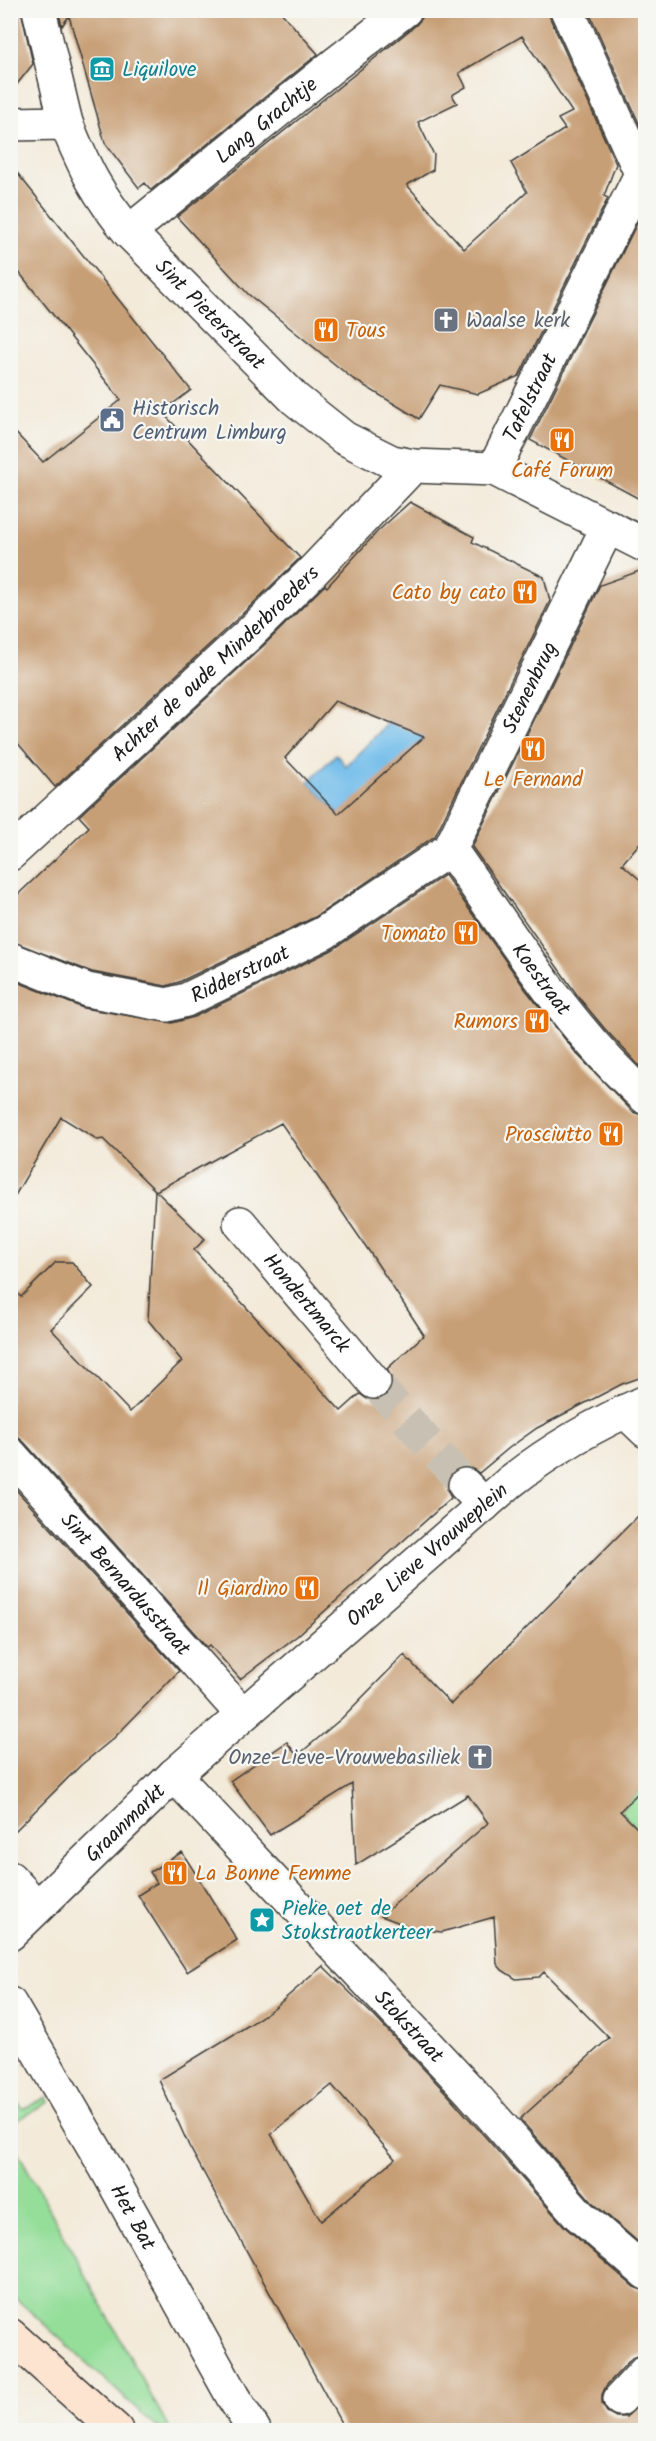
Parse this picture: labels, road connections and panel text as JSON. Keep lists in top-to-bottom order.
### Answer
{
  "streets": {
    "street": [
      "Lang Grachtje",
      "Sint Pieterstraat",
      "Tafelstraat",
      "Achter de oude Minderbroeders",
      "Stenenbrug",
      "Ridderstraat",
      "Koestraat",
      "Hondertmarck",
      "Onze Lieve Vrouweplein",
      "Sint Bernardusstraat",
      "Graanmarkt",
      "Stokstraat",
      "Het Bat"
    ]
  },
  "crossings": [
    ["Lang Grachtje", "Sint Pieterstraat"],
    ["Sint Pieterstraat", "Tafelstraat"],
    ["Sint Pieterstraat", "Achter de oude Minderbroeders"],
    ["Sint Pieterstraat", "Stenenbrug"],
    ["Stenenbrug", "Ridderstraat"],
    ["Stenenbrug", "Koestraat"],
    ["Ridderstraat", "Koestraat"],
    ["Onze Lieve Vrouweplein", "Sint Bernardusstraat"],
    ["Onze Lieve Vrouweplein", "Graanmarkt"],
    ["Sint Bernardusstraat", "Graanmarkt"],
    ["Graanmarkt", "Stokstraat"]
  ],
  "places": {
    "museum": ["Liquilove"],
    "church": ["Waalse kerk", "Onze-Lieve-Vrouwebasiliek"],
    "restaurant": [
      "Tous",
      "Café Forum",
      "Cato by cato",
      "Le Fernand",
      "Tomato",
      "Rumors",
      "Prosciutto",
      "Il Giardino",
      "La Bonne Femme"
    ],
    "public building": ["Historisch Centrum Limburg"],
    "place": ["Pieke oet de Stokstraotkerteer"]
  }
}
